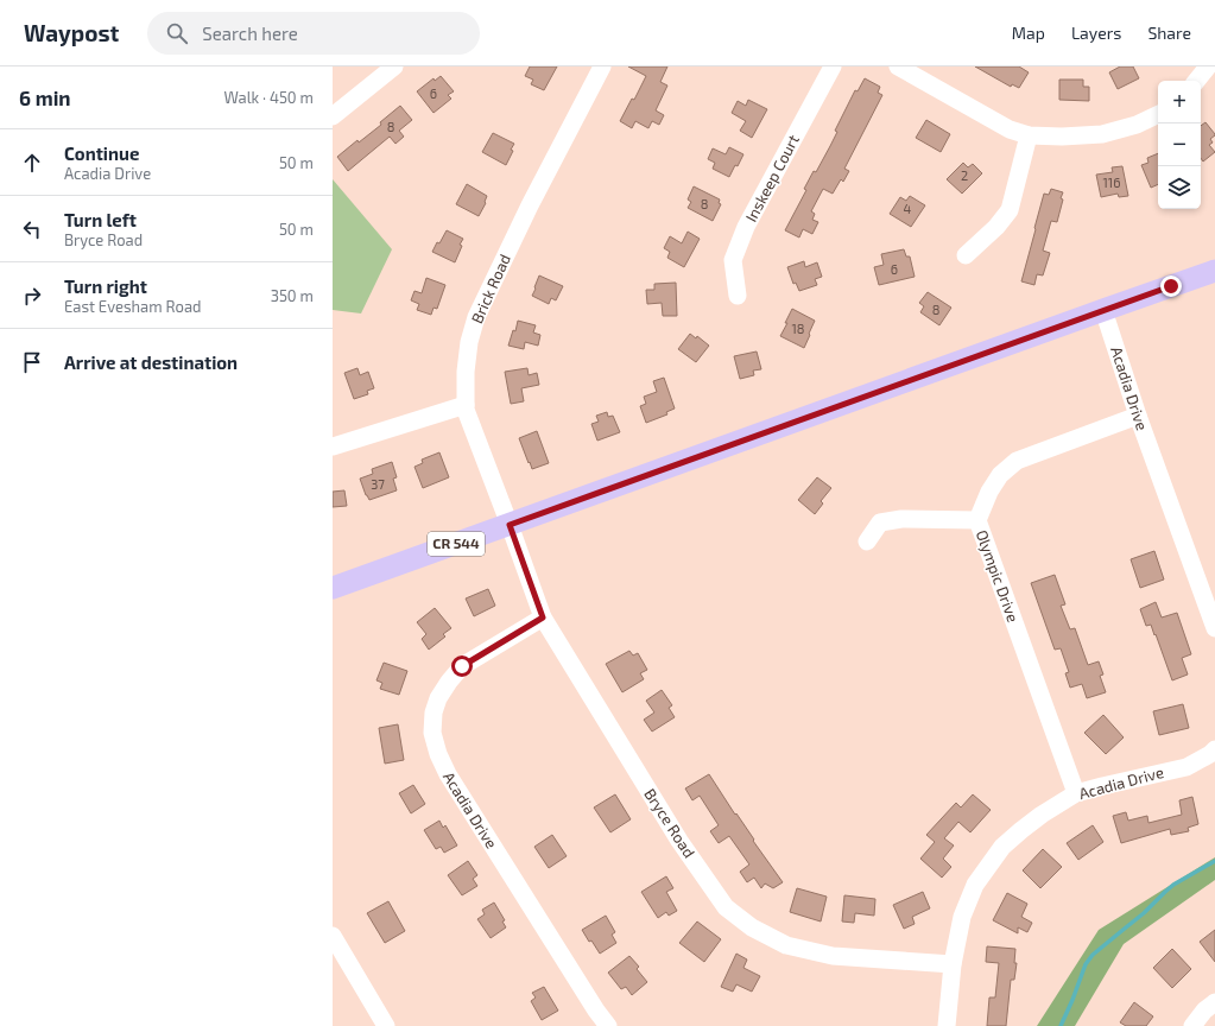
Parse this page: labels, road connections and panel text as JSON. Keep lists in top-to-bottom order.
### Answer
{
  "streets": {
    "main road": ["CR 544"],
    "street": [
      "Inskeep Court",
      "Brick Road",
      "Acadia Drive",
      "Olympic Drive",
      "Bryce Road"
    ]
  },
  "crossings": [
    ["Brick Road", "CR 544"],
    ["Brick Road", "Bryce Road"],
    ["Acadia Drive", "CR 544"],
    ["Acadia Drive", "Olympic Drive"],
    ["Acadia Drive", "Bryce Road"],
    ["CR 544", "Bryce Road"]
  ],
  "house_numbers": [
    "6",
    "8",
    "2",
    "116",
    "8",
    "4",
    "6",
    "8",
    "18",
    "37"
  ],
  "page": {
    "header": "Waypost",
    "search": "Search here",
    "nav": ["Map", "Layers", "Share"],
    "heading": ["6 min", "Walk · 450 m"],
    "map_buttons": ["+", "−"],
    "list": [
      ["Continue", "Acadia Drive", "50 m"],
      ["Turn left", "Bryce Road", "50 m"],
      ["Turn right", "East Evesham Road", "350 m"],
      "Arrive at destination"
    ]
  }
}
